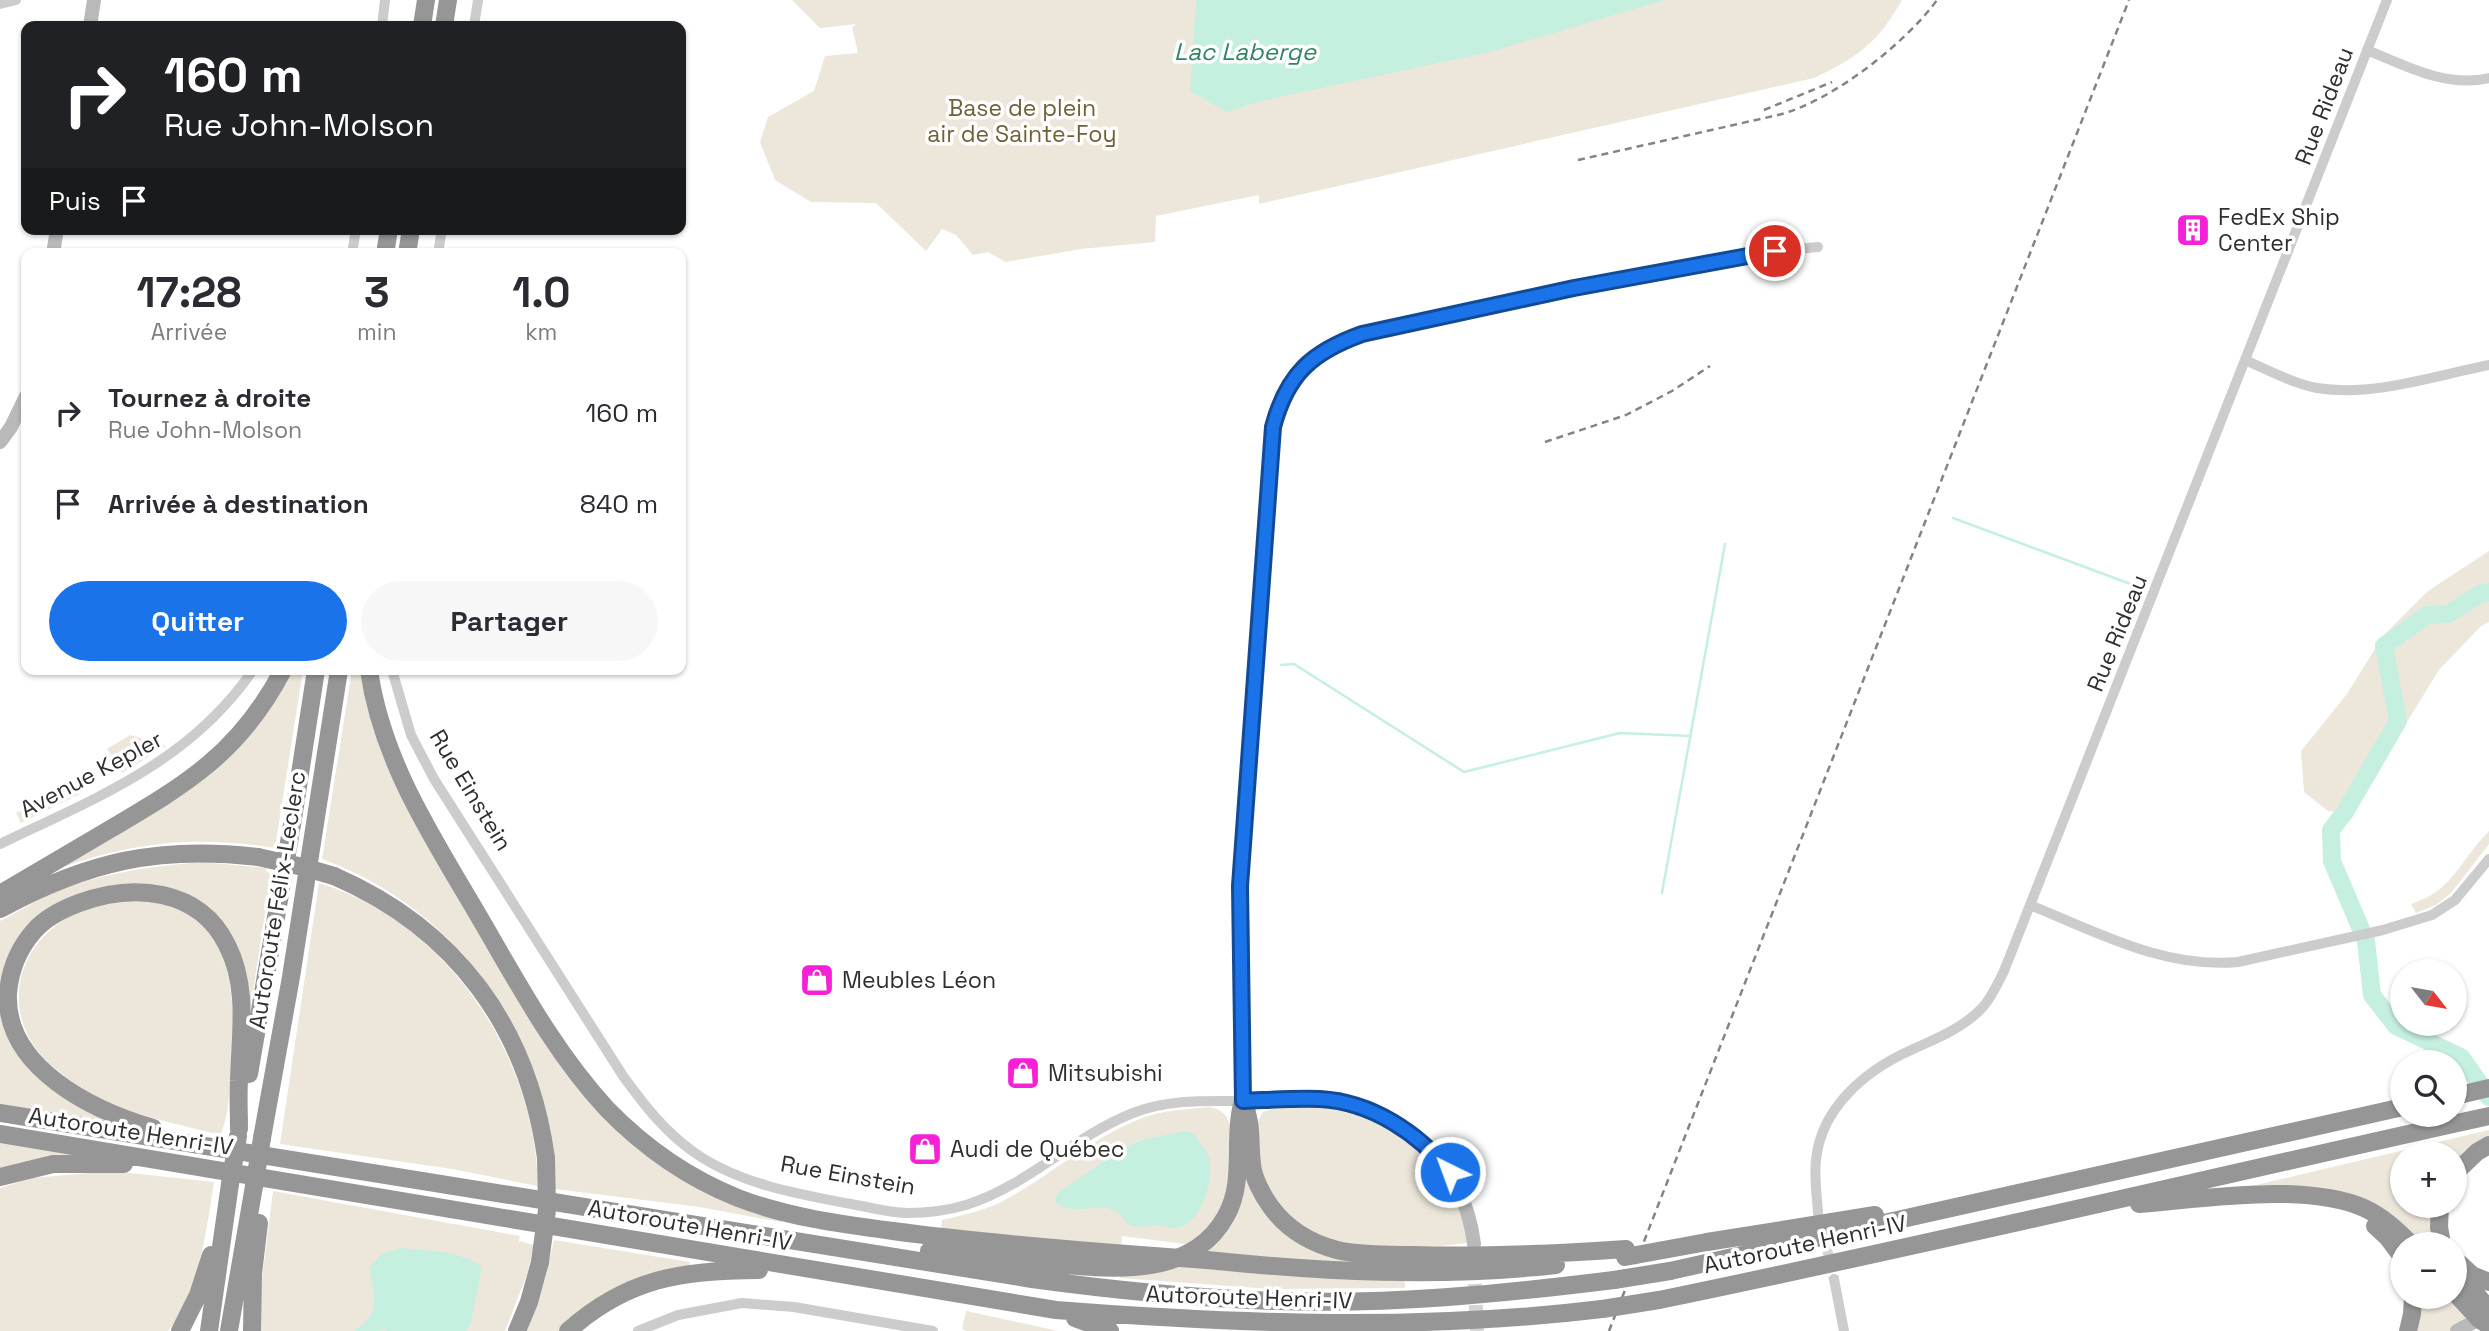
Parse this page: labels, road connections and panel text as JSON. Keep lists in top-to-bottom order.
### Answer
{
  "streets": {
    "highway": ["Autoroute Félix-Leclerc", "Autoroute Henri-IV"],
    "street": ["Rue Rideau", "Avenue Kepler", "Rue Einstein"]
  },
  "water": ["Lac Laberge"],
  "parks": ["Base de plein air de Sainte-Foy"],
  "places": {
    "building": ["FedEx Ship Center"],
    "shop": ["Meubles Léon", "Mitsubishi", "Audi de Québec"]
  },
  "north": "bottom right",
  "page": {
    "turn": ["160 m", "Rue John-Molson"],
    "then": "Puis",
    "eta": [
      "17:28",
      "Arrivée",
      "3",
      "min",
      "1.0",
      "km"
    ],
    "list": [
      {
        "name": "Tournez à droite",
        "note": "Rue John-Molson",
        "value": "160 m"
      },
      {
        "name": "Arrivée à destination",
        "value": "840 m"
      }
    ],
    "buttons": ["Quitter", "Partager"],
    "map_buttons": ["+", "−"]
  }
}
